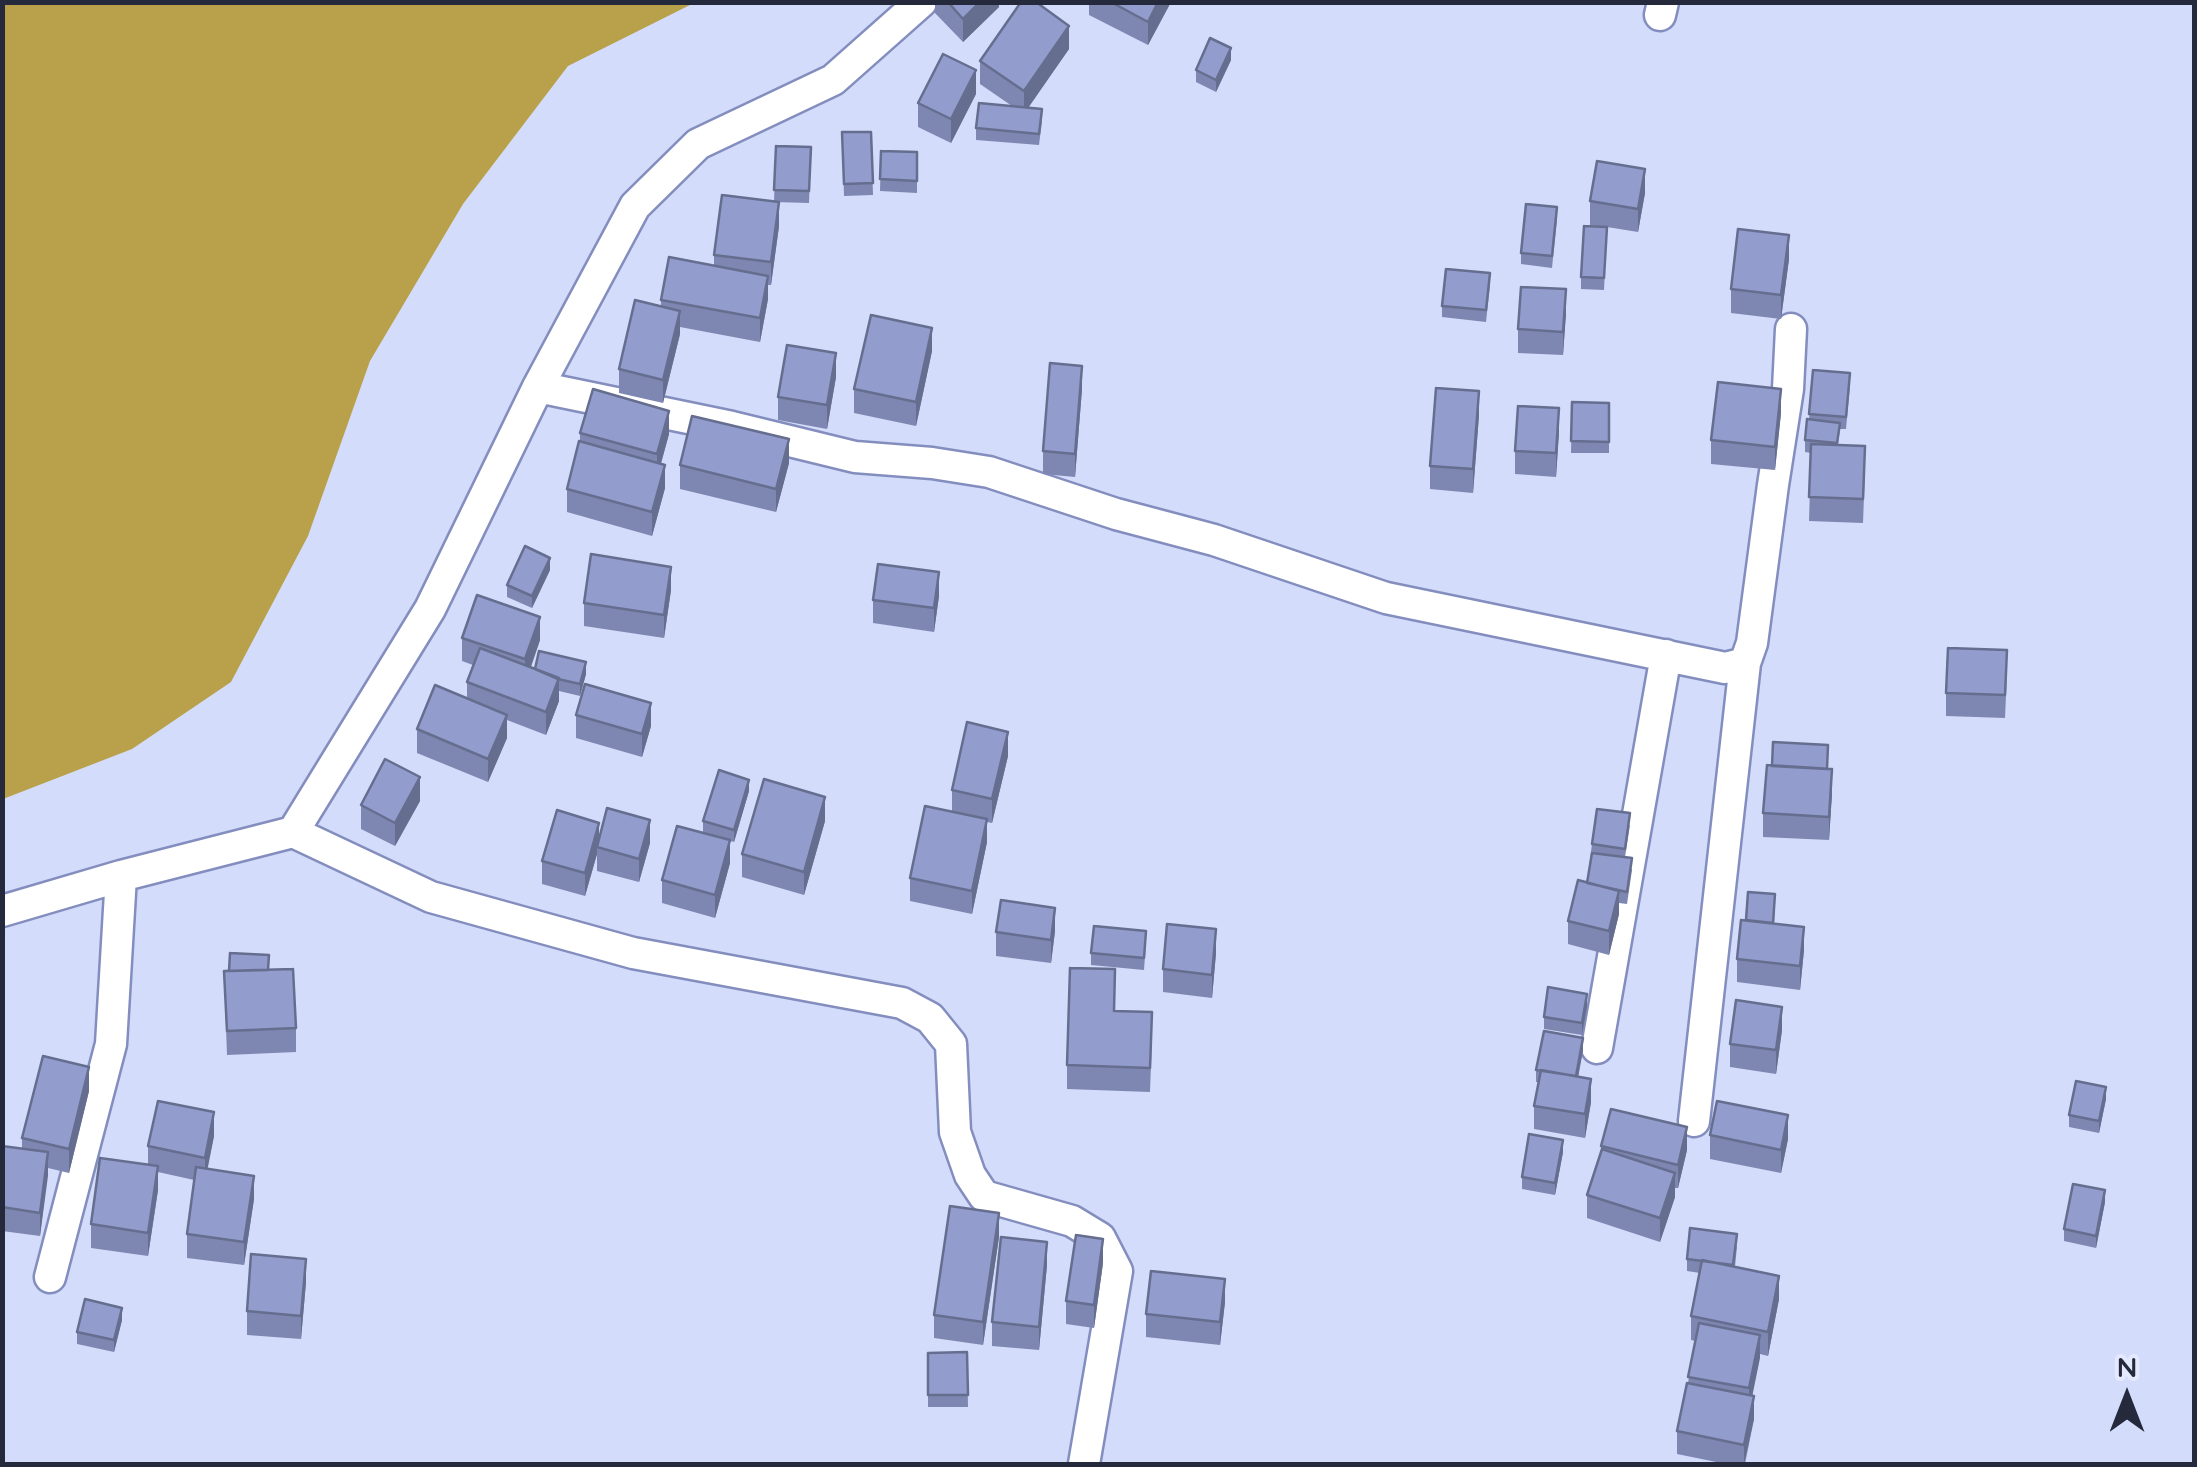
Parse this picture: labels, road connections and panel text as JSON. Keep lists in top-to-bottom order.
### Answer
{
  "north": "top"
}
